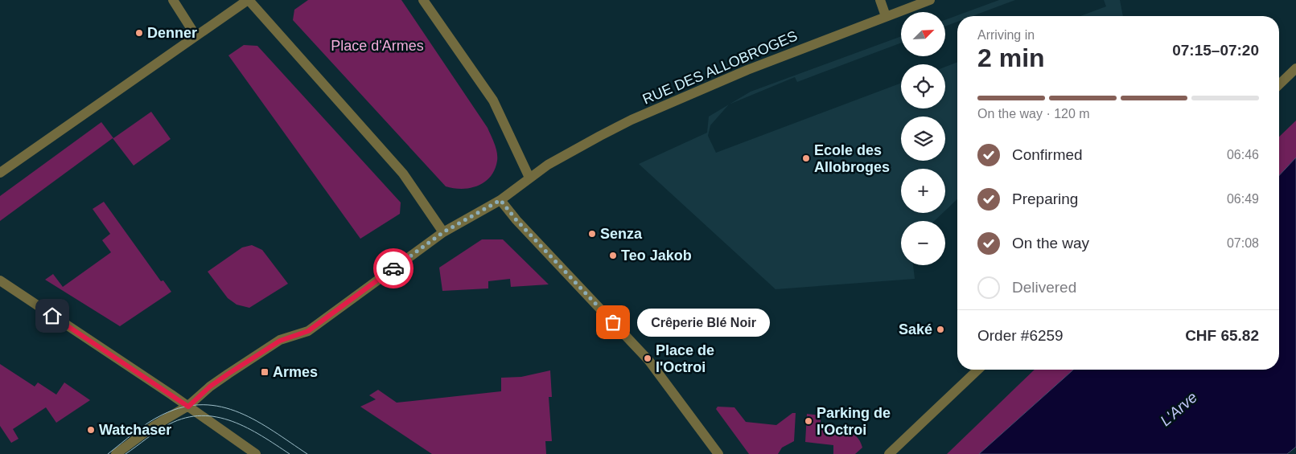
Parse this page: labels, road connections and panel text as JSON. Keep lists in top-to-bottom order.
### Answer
{
  "streets": {
    "street": ["RUE DES ALLOBROGES"]
  },
  "water": ["L'Arve"],
  "parks": ["Place d'Armes"],
  "places": {
    "other": [
      "Denner",
      "Ecole des Allobroges",
      "Senza",
      "Teo Jakob",
      "Crêperie Blé Noir",
      "Saké",
      "Place de l'Octroi",
      "Parking de l'Octroi",
      "Watchaser"
    ],
    "transit": ["Armes"]
  },
  "north": "top right",
  "page": {
    "map_buttons": ["+", "−"],
    "heading": ["2 min", "Arriving in", "07:15–07:20"],
    "panel": ["Order #6259", "CHF 65.82"],
    "bar": "On the way · 120 m",
    "list": [
      ["Confirmed", "06:46"],
      ["Preparing", "06:49"],
      ["On the way", "07:08"],
      "Delivered"
    ],
    "bubble": "Crêperie Blé Noir"
  }
}
